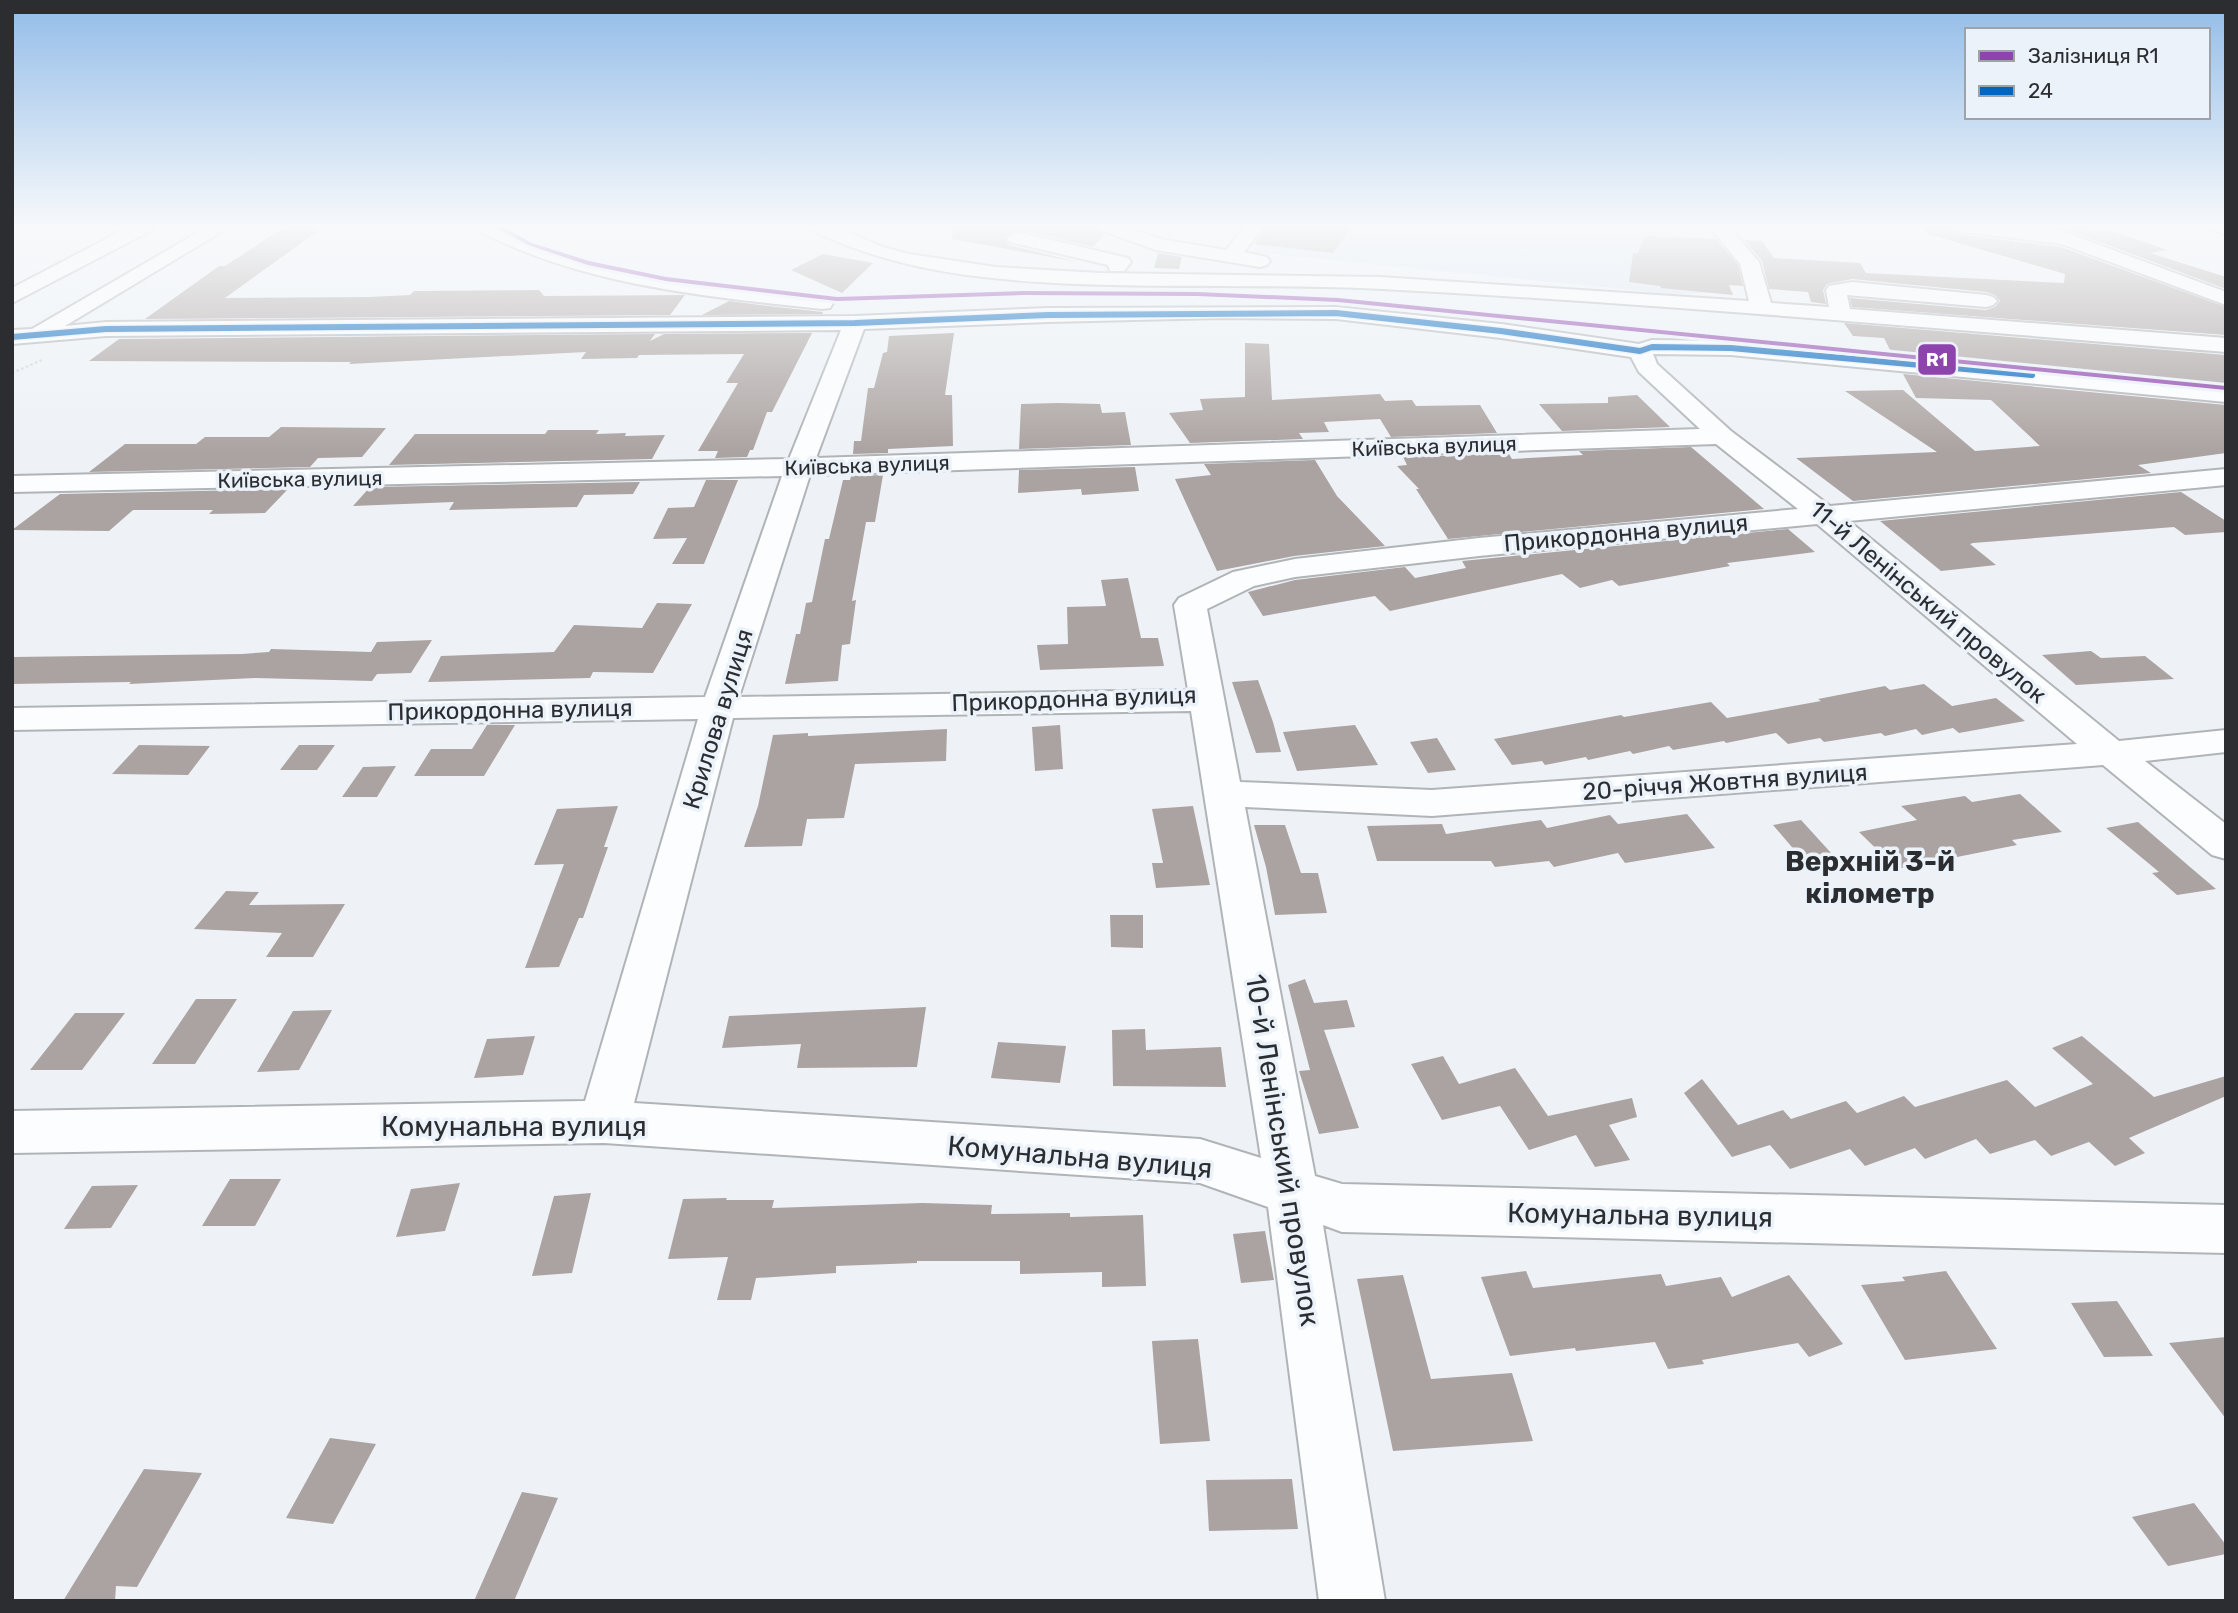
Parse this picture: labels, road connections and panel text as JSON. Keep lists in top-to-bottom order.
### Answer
{
  "streets": {
    "street": [
      "Київська вулиця",
      "Прикордонна вулиця",
      "11-й Ленінський провулок",
      "Крилова вулиця",
      "20-річчя Жовтня вулиця",
      "Комунальна вулиця",
      "10-й Ленінський провулок"
    ]
  },
  "crossings": [
    ["Київська вулиця", "11-й Ленінський провулок"],
    ["Київська вулиця", "Крилова вулиця"],
    ["Прикордонна вулиця", "11-й Ленінський провулок"],
    ["Прикордонна вулиця", "Крилова вулиця"],
    ["Прикордонна вулиця", "10-й Ленінський провулок"],
    ["11-й Ленінський провулок", "20-річчя Жовтня вулиця"],
    ["Крилова вулиця", "Комунальна вулиця"],
    ["20-річчя Жовтня вулиця", "10-й Ленінський провулок"],
    ["Комунальна вулиця", "10-й Ленінський провулок"]
  ],
  "districts": ["Верхній 3-й кілометр"],
  "lines": ["rail line R1", "transit line 24"],
  "legend": ["Залізниця R1", "24"]
}
